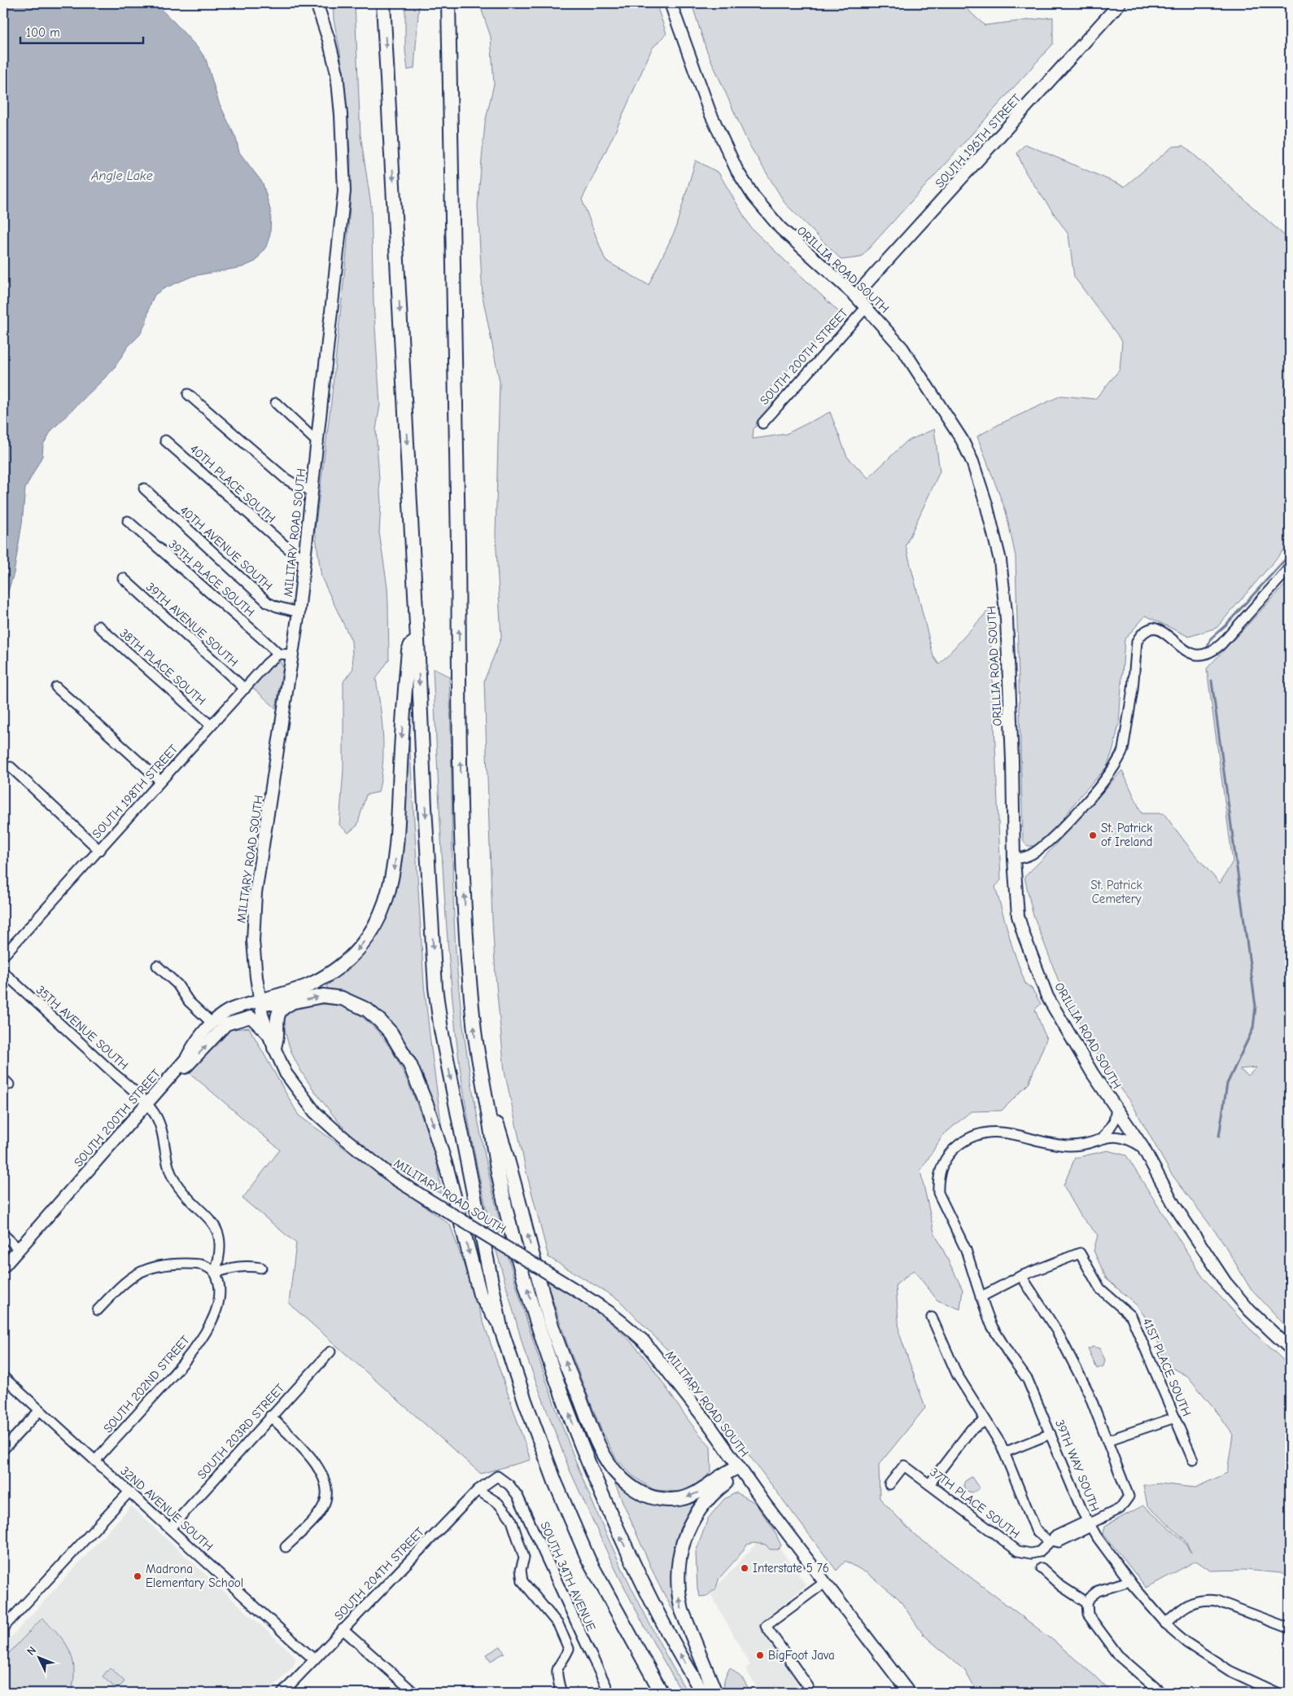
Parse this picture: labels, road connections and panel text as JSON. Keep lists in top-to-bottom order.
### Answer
{
  "streets": {
    "main road": [
      "SOUTH 196TH STREET",
      "ORILLIA ROAD SOUTH",
      "SOUTH 200TH STREET",
      "MILITARY ROAD SOUTH"
    ],
    "street": [
      "40TH PLACE SOUTH",
      "40TH AVENUE SOUTH",
      "39TH PLACE SOUTH",
      "39TH AVENUE SOUTH",
      "38TH PLACE SOUTH",
      "SOUTH 198TH STREET",
      "35TH AVENUE SOUTH",
      "41ST PLACE SOUTH",
      "SOUTH 202ND STREET",
      "SOUTH 203RD STREET",
      "39TH WAY SOUTH",
      "37TH PLACE SOUTH",
      "32ND AVENUE SOUTH",
      "SOUTH 204TH STREET",
      "SOUTH 34TH AVENUE"
    ]
  },
  "crossings": [
    ["SOUTH 196TH STREET", "ORILLIA ROAD SOUTH"],
    ["ORILLIA ROAD SOUTH", "SOUTH 200TH STREET"],
    ["SOUTH 200TH STREET", "MILITARY ROAD SOUTH"],
    ["SOUTH 200TH STREET", "35TH AVENUE SOUTH"],
    ["40TH PLACE SOUTH", "MILITARY ROAD SOUTH"],
    ["MILITARY ROAD SOUTH", "40TH AVENUE SOUTH"],
    ["39TH PLACE SOUTH", "SOUTH 198TH STREET"],
    ["39TH AVENUE SOUTH", "SOUTH 198TH STREET"],
    ["38TH PLACE SOUTH", "SOUTH 198TH STREET"],
    ["35TH AVENUE SOUTH", "SOUTH 202ND STREET"],
    ["SOUTH 202ND STREET", "32ND AVENUE SOUTH"],
    ["SOUTH 203RD STREET", "32ND AVENUE SOUTH"],
    ["39TH WAY SOUTH", "37TH PLACE SOUTH"],
    ["32ND AVENUE SOUTH", "SOUTH 204TH STREET"],
    ["SOUTH 204TH STREET", "SOUTH 34TH AVENUE"]
  ],
  "water": ["Angle Lake"],
  "parks": ["St. Patrick Cemetery"],
  "places": [
    "St. Patrick of Ireland",
    "Interstate 5 76",
    "Madrona Elementary School",
    "BigFoot Java"
  ],
  "scale_bar": "100 m",
  "north": "top left"
}
